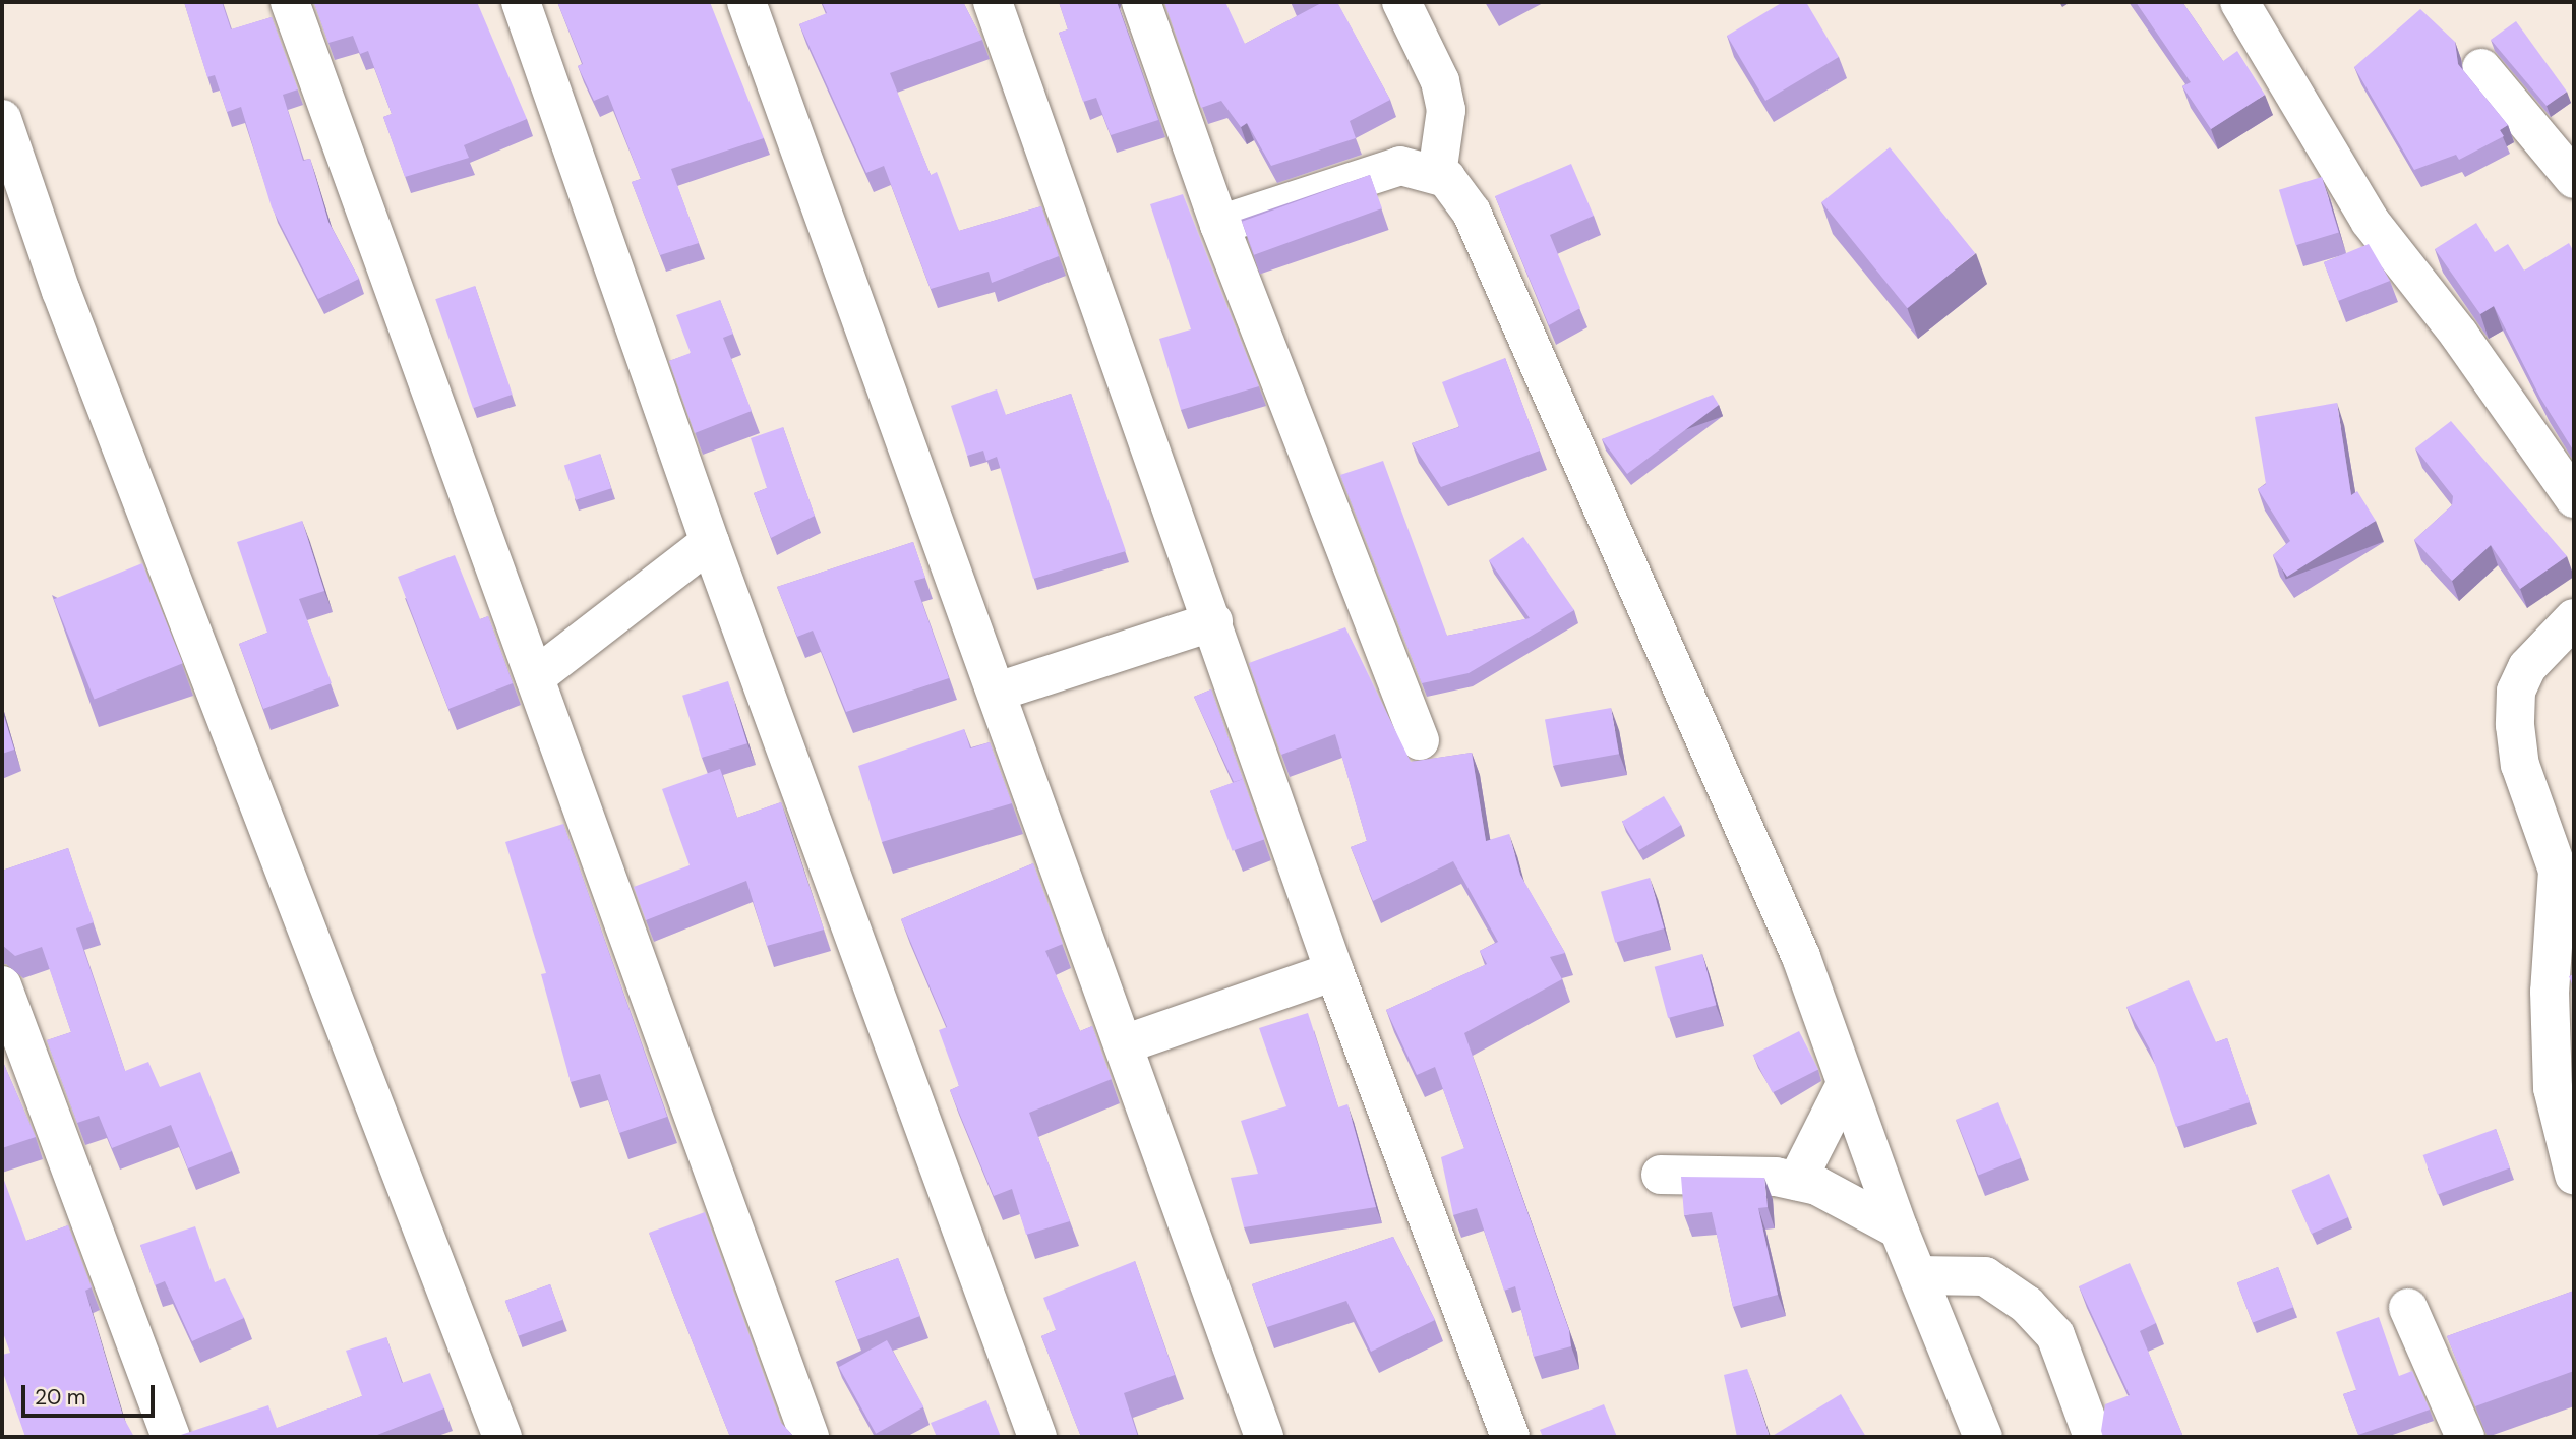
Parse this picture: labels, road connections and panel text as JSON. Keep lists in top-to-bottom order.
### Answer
{
  "scale_bar": "20 m"
}
